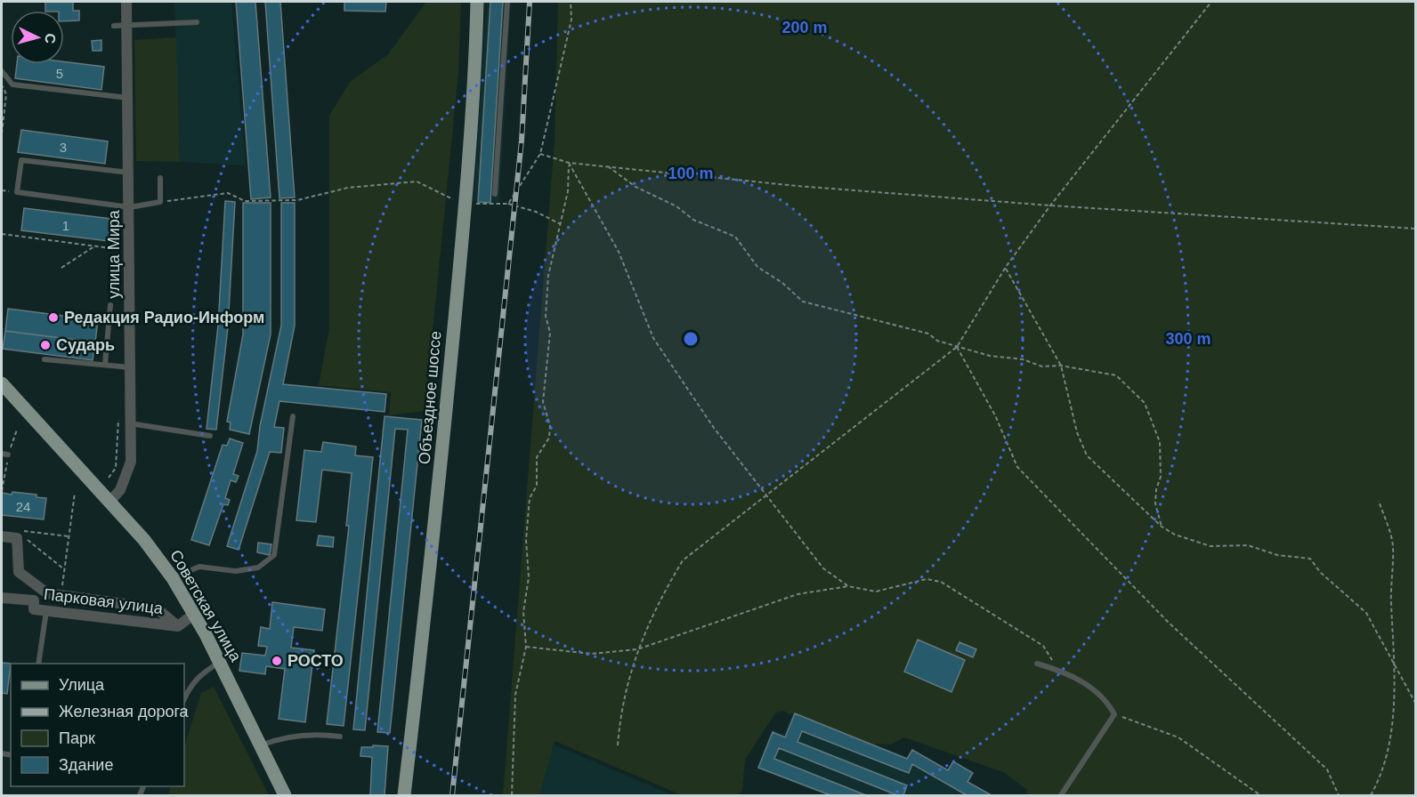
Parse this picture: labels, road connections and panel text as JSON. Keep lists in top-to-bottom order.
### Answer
{
  "streets": {
    "main road": ["Объездное шоссе", "Советская улица"],
    "street": ["улица Мира", "Парковая улица"]
  },
  "crossings": [
    ["улица Мира", "Советская улица"],
    ["Парковая улица", "Советская улица"]
  ],
  "places": ["Редакция Радио-Информ", "Сударь", "РОСТО"],
  "house_numbers": [
    "5",
    "3",
    "1",
    "24"
  ],
  "legend": [
    "Улица",
    "Железная дорога",
    "Парк",
    "Здание"
  ],
  "north": "right",
  "rings": ["200 m", "100 m", "300 m"]
}
